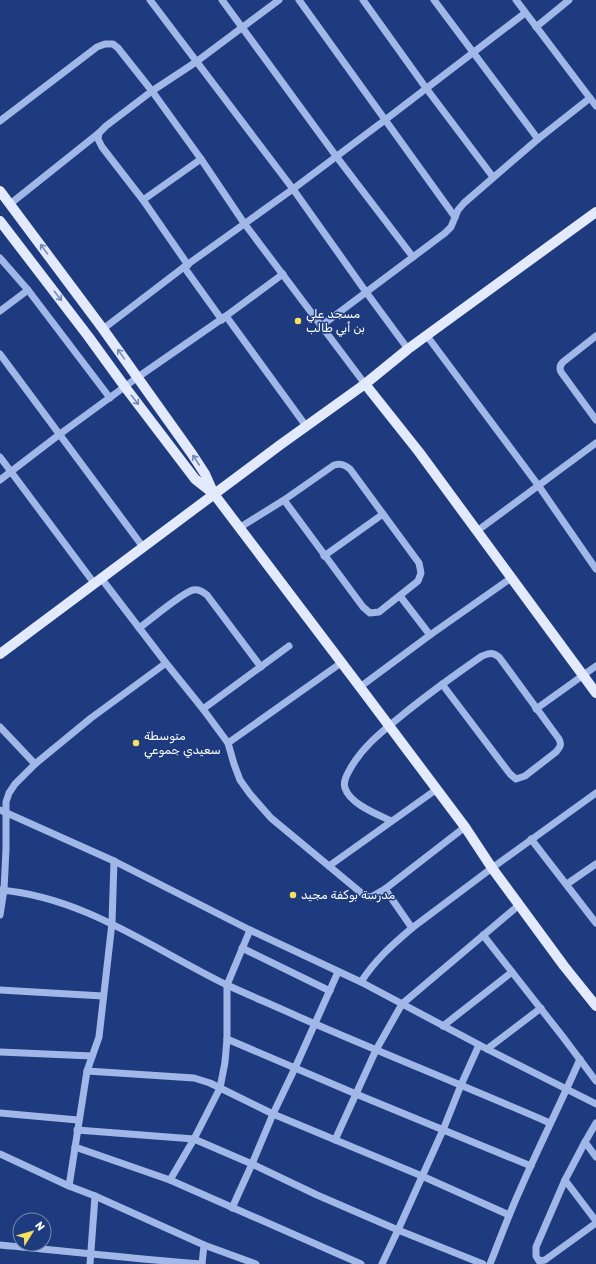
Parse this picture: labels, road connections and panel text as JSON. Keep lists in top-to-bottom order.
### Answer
{
  "places": ["مسجد علي بن أبي طالب", "متوسطة سعيدي جموعي", "مدرسة بوكفة مجيد"],
  "north": "top right"
}
